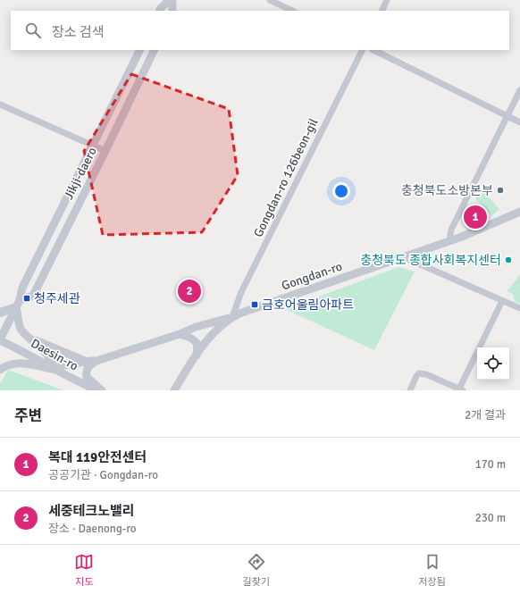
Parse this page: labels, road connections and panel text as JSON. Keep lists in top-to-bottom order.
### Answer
{
  "streets": {
    "street": [
      "Jikji-daero",
      "Gongdan-ro 126beon-gil",
      "Gongdan-ro",
      "Daesin-ro"
    ]
  },
  "crossings": [
    ["Jikji-daero", "Daesin-ro"],
    ["Gongdan-ro 126beon-gil", "Gongdan-ro"]
  ],
  "places": {
    "other": ["충청북도소방본부", "충청북도 종합사회복지센터"],
    "transit": ["청주세관", "금호어울림아파트"]
  },
  "page": {
    "search": "장소 검색",
    "pins": ["1", "2"],
    "heading": ["주변", "2개 결과"],
    "list": [
      {
        "mark": "1",
        "name": "복대 119안전센터",
        "note": "공공기관 · Gongdan-ro",
        "value": "170 m"
      },
      {
        "mark": "2",
        "name": "세중테크노밸리",
        "note": "장소 · Daenong-ro",
        "value": "230 m"
      }
    ],
    "nav": ["지도", "길찾기", "저장됨"]
  }
}
